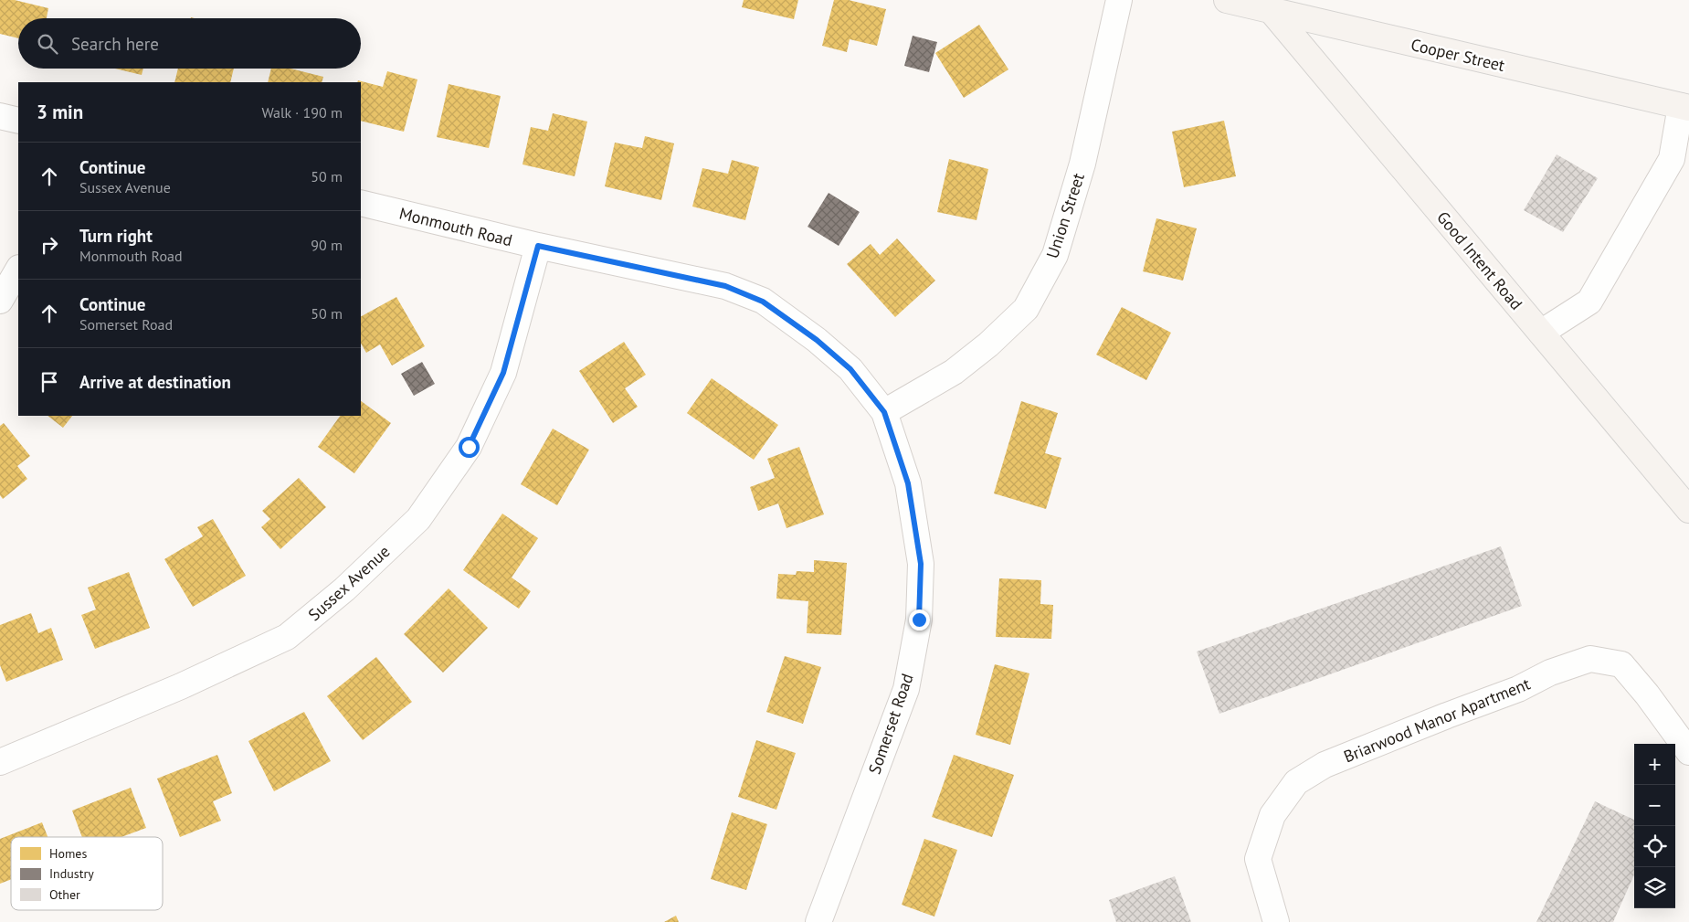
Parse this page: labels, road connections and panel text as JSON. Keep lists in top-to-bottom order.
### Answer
{
  "streets": {
    "main road": ["Cooper Street", "Good Intent Road"],
    "street": [
      "Union Street",
      "Monmouth Road",
      "Sussex Avenue",
      "Briarwood Manor Apartment",
      "Somerset Road"
    ]
  },
  "crossings": [
    ["Cooper Street", "Good Intent Road"],
    ["Union Street", "Monmouth Road"],
    ["Union Street", "Somerset Road"],
    ["Monmouth Road", "Sussex Avenue"],
    ["Monmouth Road", "Somerset Road"]
  ],
  "legend": ["Homes", "Industry", "Other"],
  "page": {
    "search": "Search here",
    "heading": ["3 min", "Walk · 190 m"],
    "list": [
      ["Continue", "Sussex Avenue", "50 m"],
      ["Turn right", "Monmouth Road", "90 m"],
      ["Continue", "Somerset Road", "50 m"],
      "Arrive at destination"
    ],
    "map_buttons": ["+", "−"]
  }
}
